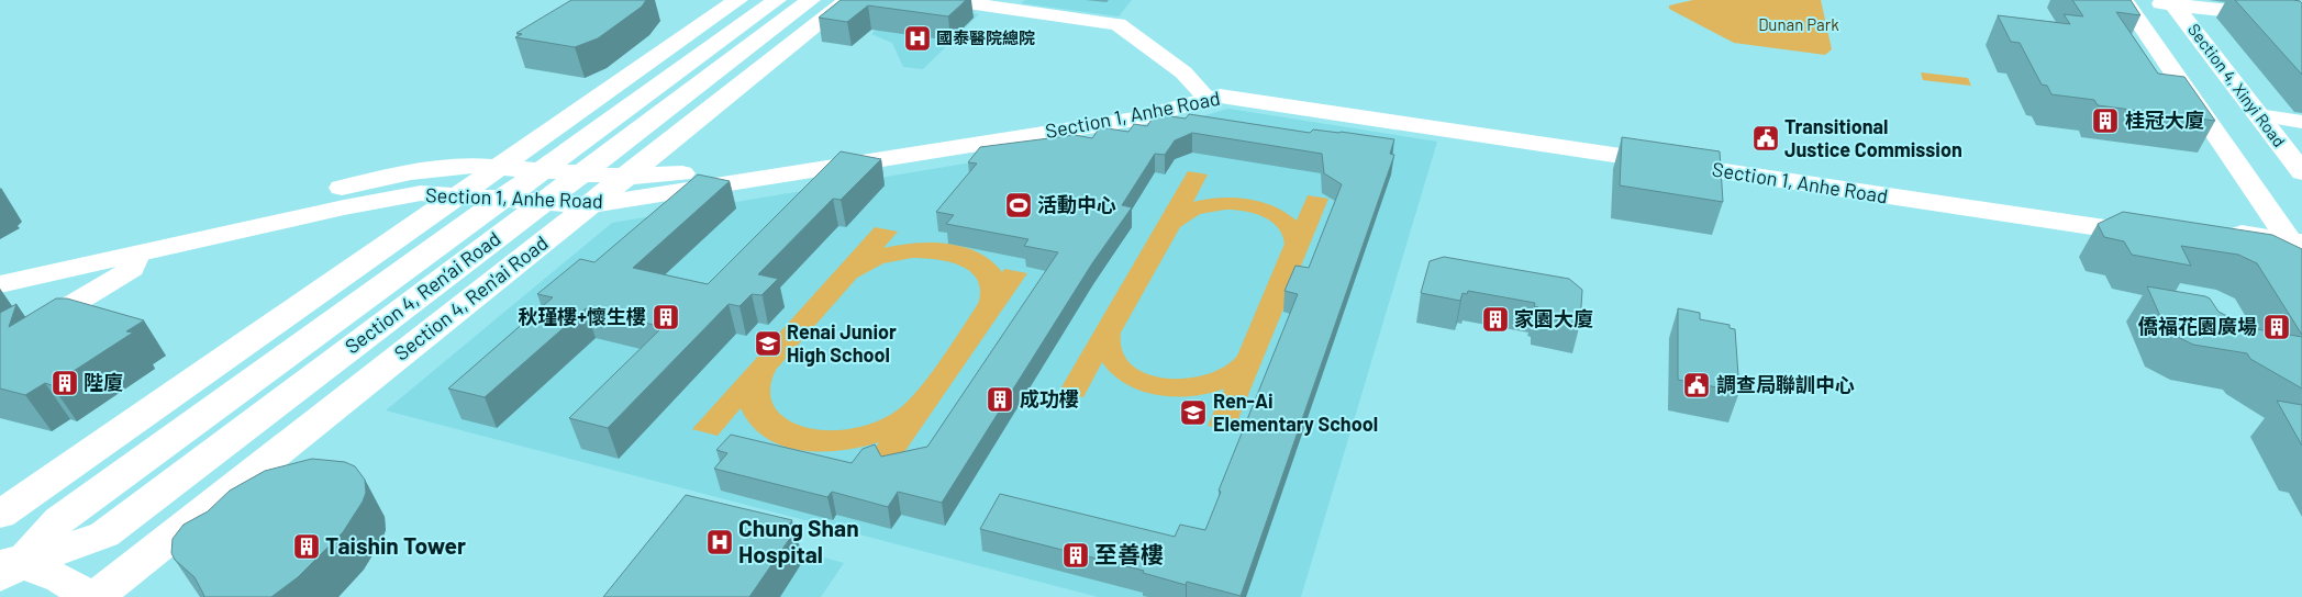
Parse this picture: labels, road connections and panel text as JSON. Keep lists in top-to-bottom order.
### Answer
{
  "streets": {
    "main road": [
      "Section 4, Xinyi Road",
      "Section 1, Anhe Road",
      "Section 4, Ren’ai Road",
      "Section 4, Ren'ai Road"
    ]
  },
  "crossings": [
    ["Section 1, Anhe Road", "Section 4, Ren’ai Road"],
    ["Section 1, Anhe Road", "Section 4, Ren'ai Road"]
  ],
  "parks": ["Dunan Park"],
  "places": {
    "hospital": ["國泰醫院總院", "Chung Shan Hospital"],
    "building": [
      "桂冠大廈",
      "秋瑾樓+懷生樓",
      "家園大廈",
      "僑福花園廣場",
      "陛廈",
      "成功樓",
      "Taishin Tower",
      "至善樓"
    ],
    "public building": ["Transitional Justice Commission", "調查局聯訓中心"],
    "sports": ["活動中心"],
    "school or university": ["Renai Junior High School", "Ren-Ai Elementary School"]
  }
}
